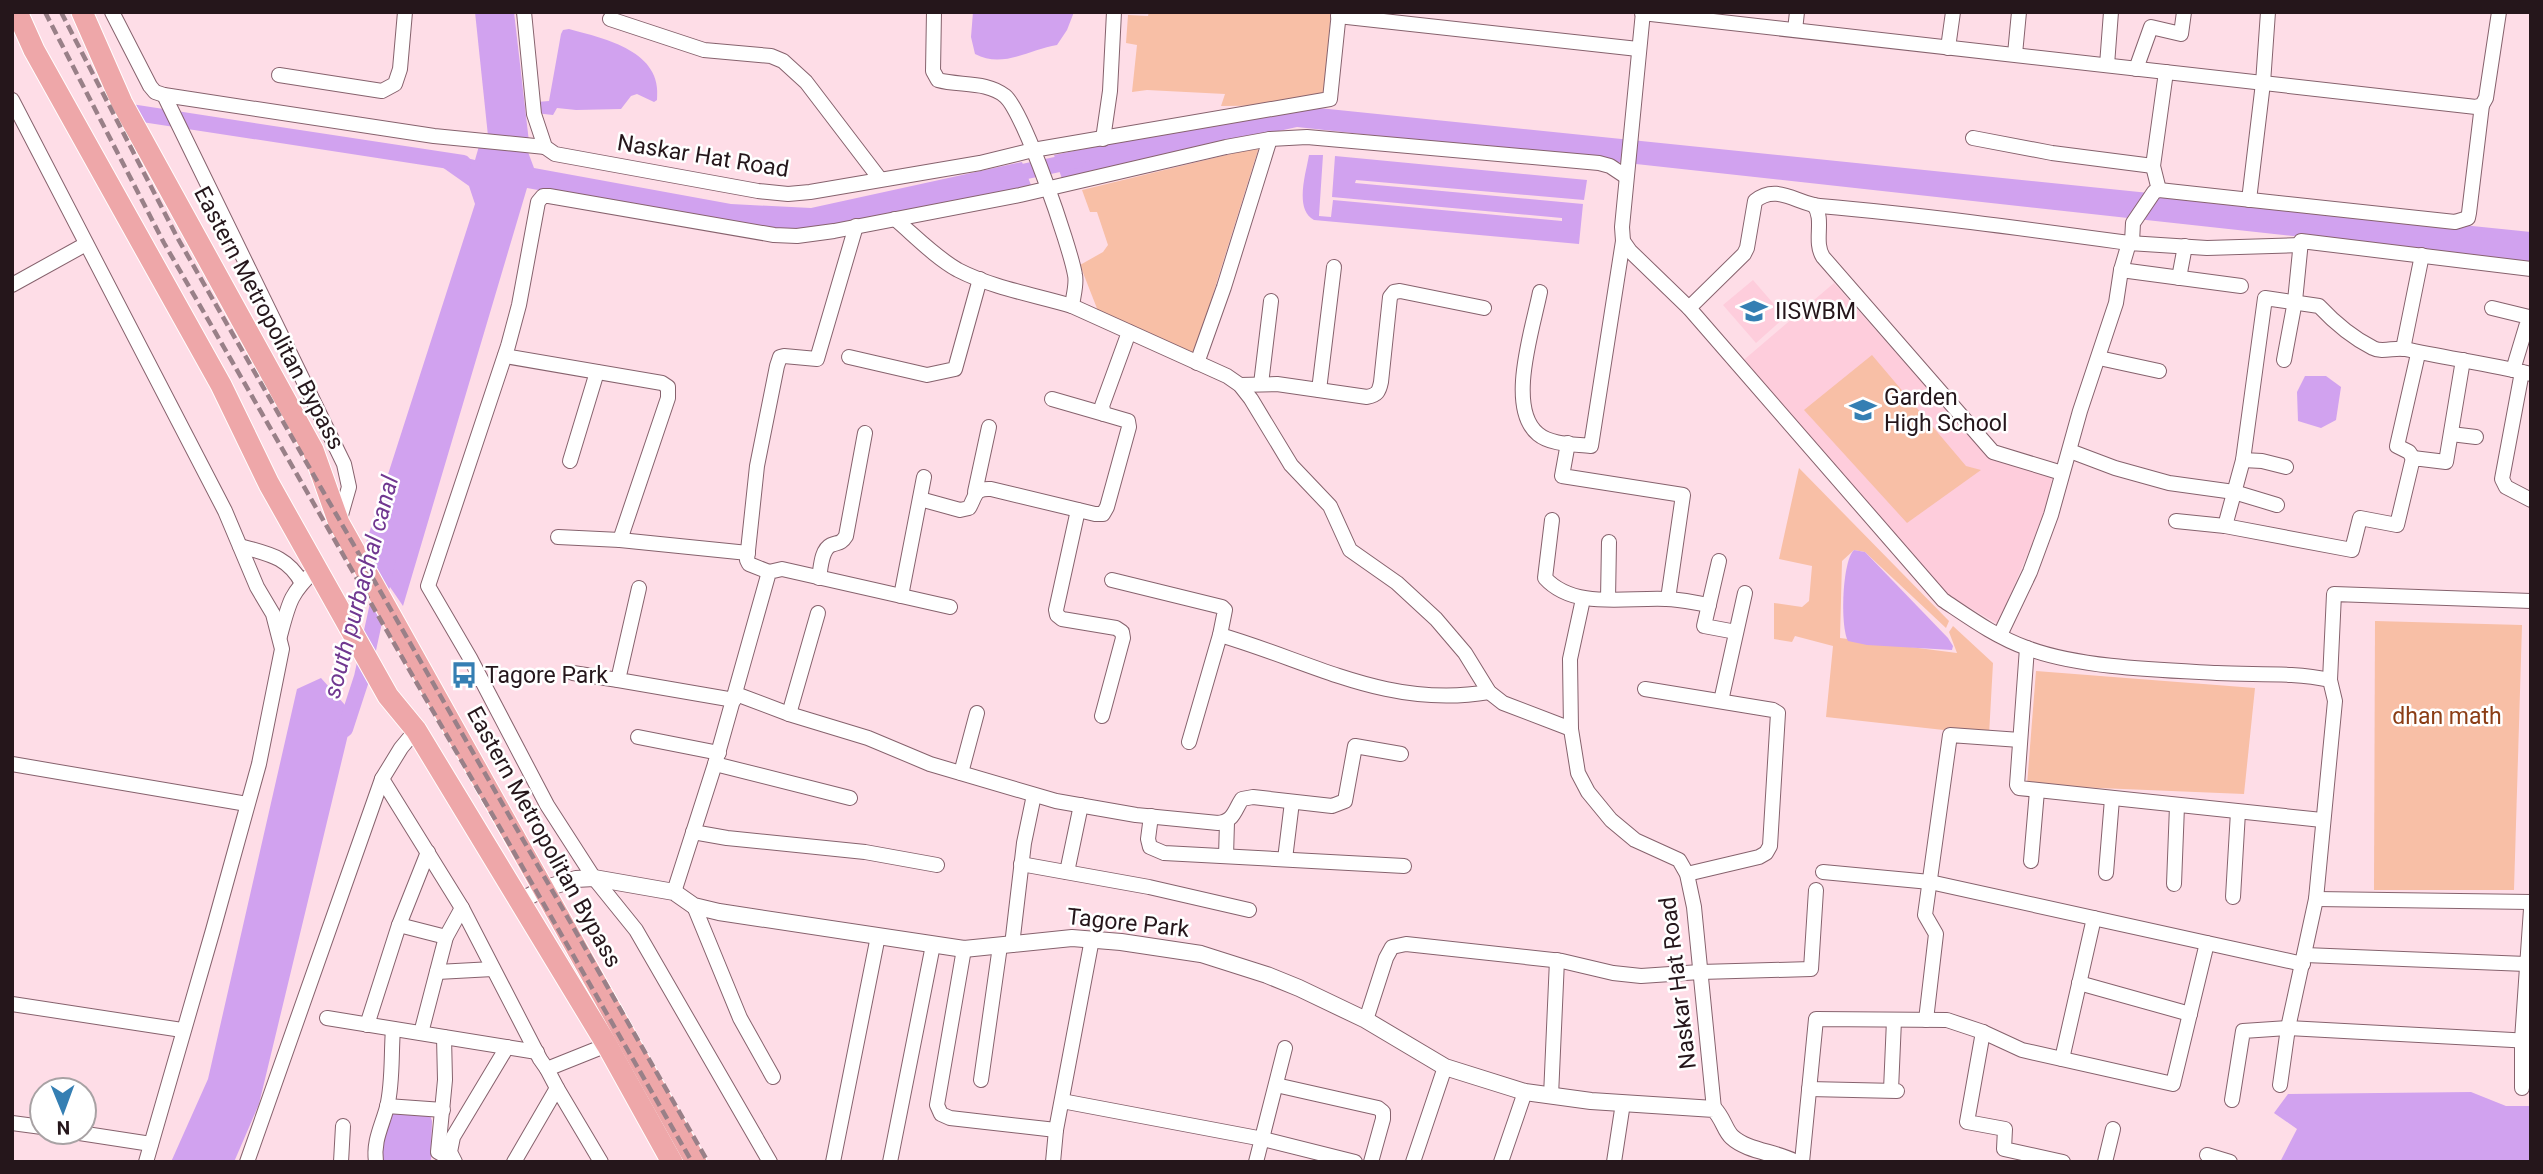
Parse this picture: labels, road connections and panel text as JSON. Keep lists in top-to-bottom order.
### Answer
{
  "streets": {
    "main road": ["Eastern Metropolitan Bypass"],
    "street": ["Naskar Hat Road", "Tagore Park"]
  },
  "crossings": [
    ["Naskar Hat Road", "Tagore Park"],
    ["Eastern Metropolitan Bypass", "Tagore Park"]
  ],
  "water": ["south purbachal canal"],
  "parks": ["dhan math"],
  "places": {
    "school or university": ["IISWBM", "Garden High School"],
    "bus stop": ["Tagore Park"]
  },
  "north": "bottom"
}
